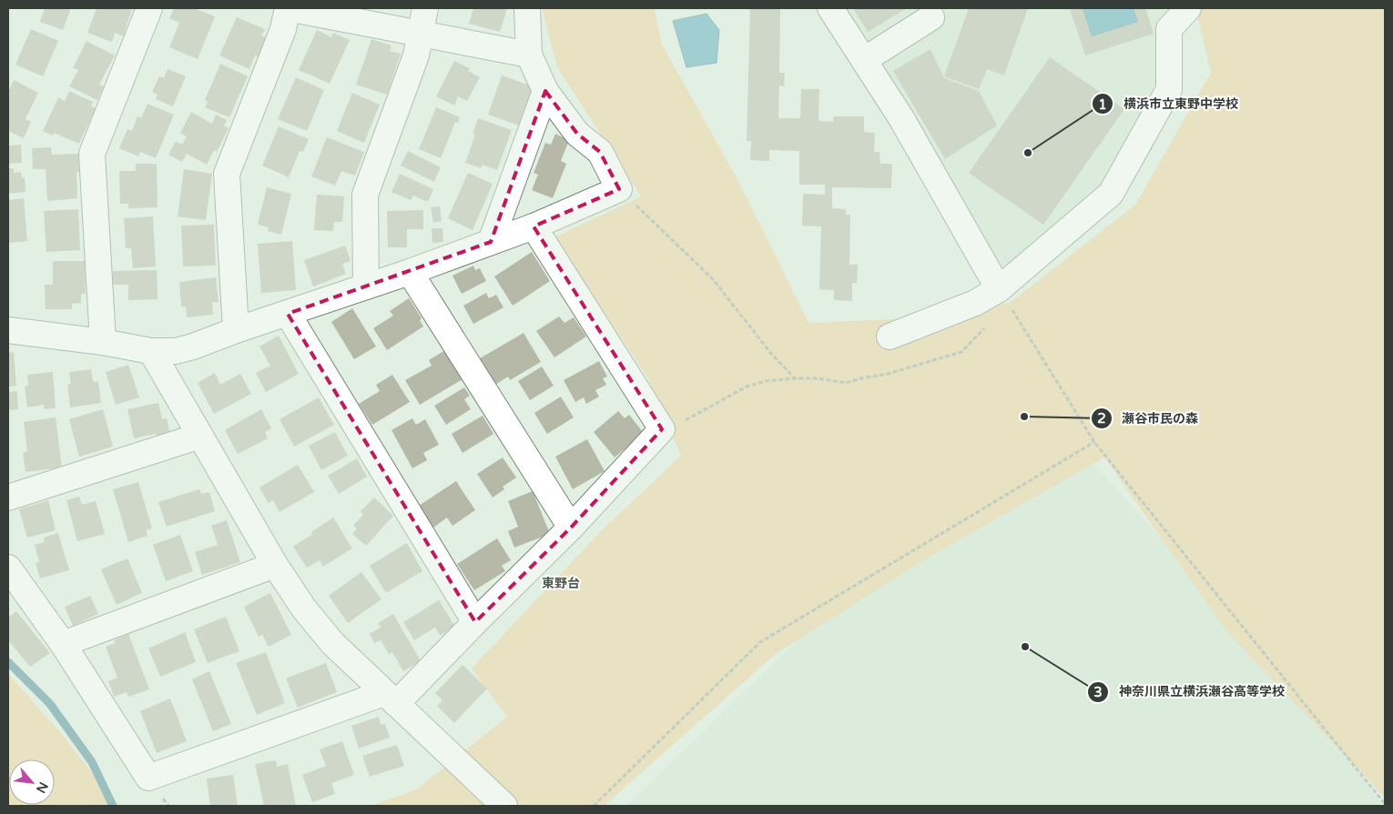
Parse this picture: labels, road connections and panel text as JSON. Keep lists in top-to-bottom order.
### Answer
{
  "districts": ["東野台"],
  "places": ["横浜市立東野中学校", "瀬谷市民の森", "神奈川県立横浜瀬谷高等学校"],
  "north": "bottom right"
}
